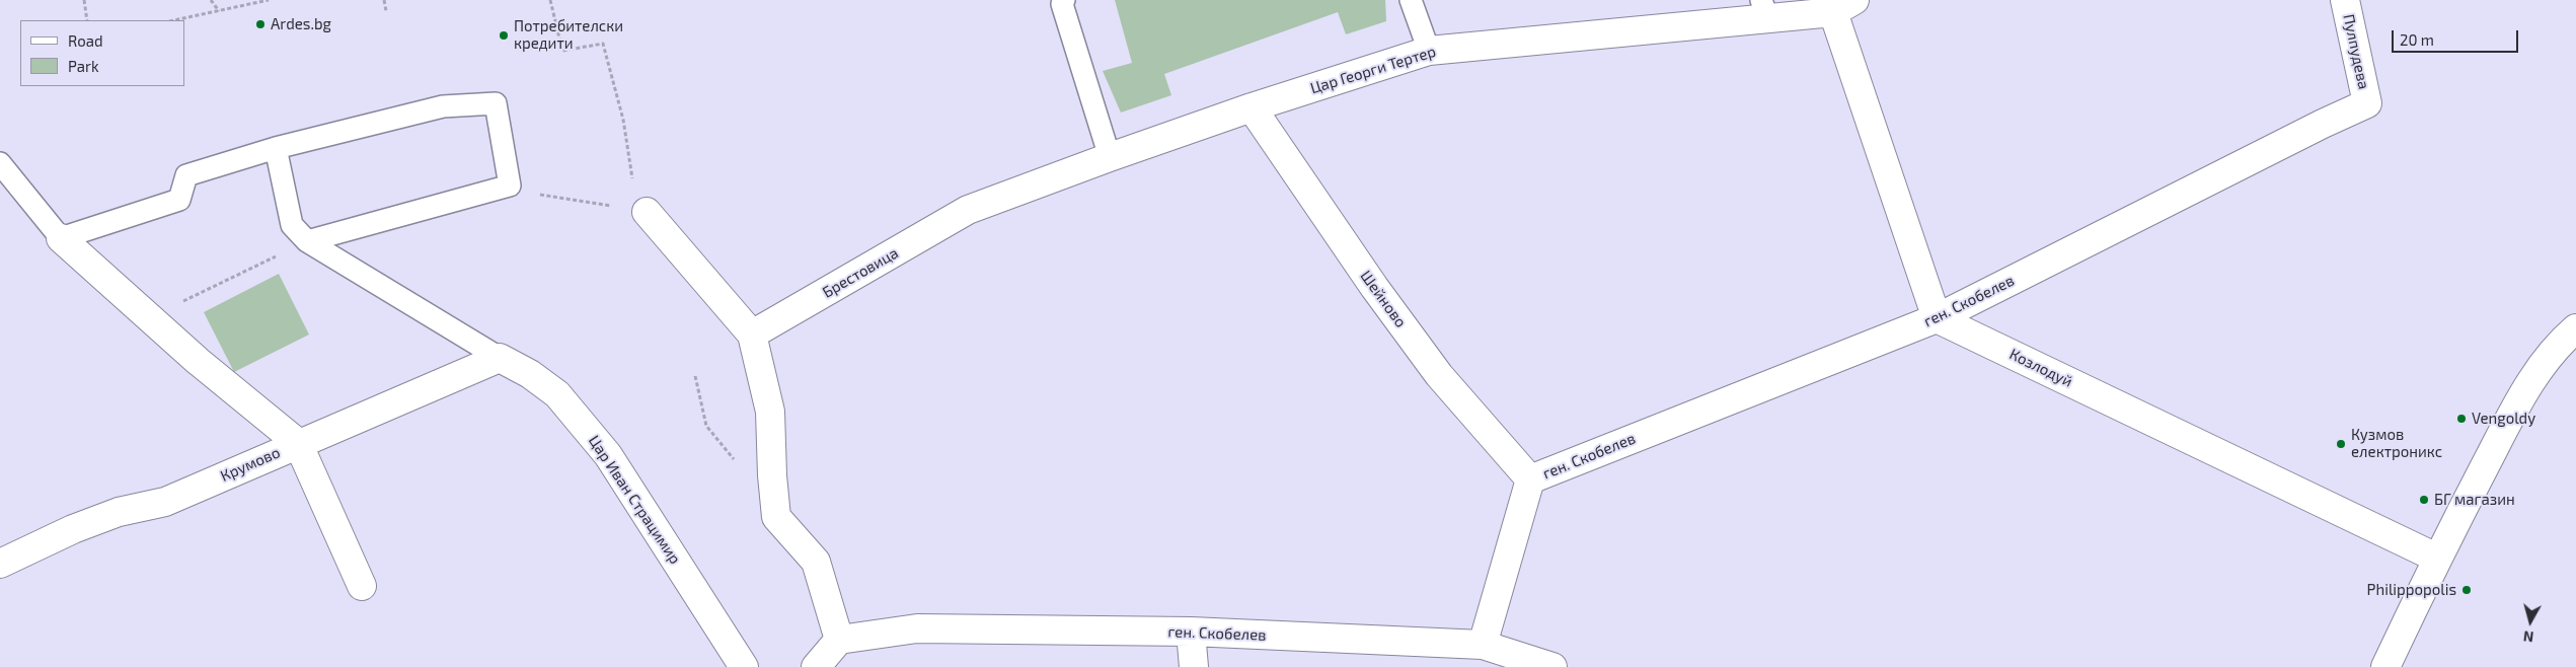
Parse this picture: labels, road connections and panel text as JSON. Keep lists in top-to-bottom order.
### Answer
{
  "streets": {
    "street": [
      "Пулпудева",
      "Цар Георги Тертер",
      "Брестовица",
      "Шейново",
      "ген. Скобелев",
      "Козлодуй",
      "Крумово",
      "Цар Иван Страцимир"
    ]
  },
  "crossings": [
    ["Пулпудева", "ген. Скобелев"],
    ["Цар Георги Тертер", "Брестовица"],
    ["Цар Георги Тертер", "Шейново"],
    ["Шейново", "ген. Скобелев"],
    ["ген. Скобелев", "Козлодуй"],
    ["Крумово", "Цар Иван Страцимир"]
  ],
  "places": [
    "Ardes.bg",
    "Потребителски кредити",
    "Vengoldy",
    "Кузмов електроникс",
    "БГ магазин",
    "Philippopolis"
  ],
  "legend": ["Road", "Park"],
  "scale_bar": "20 m",
  "north": "bottom"
}
